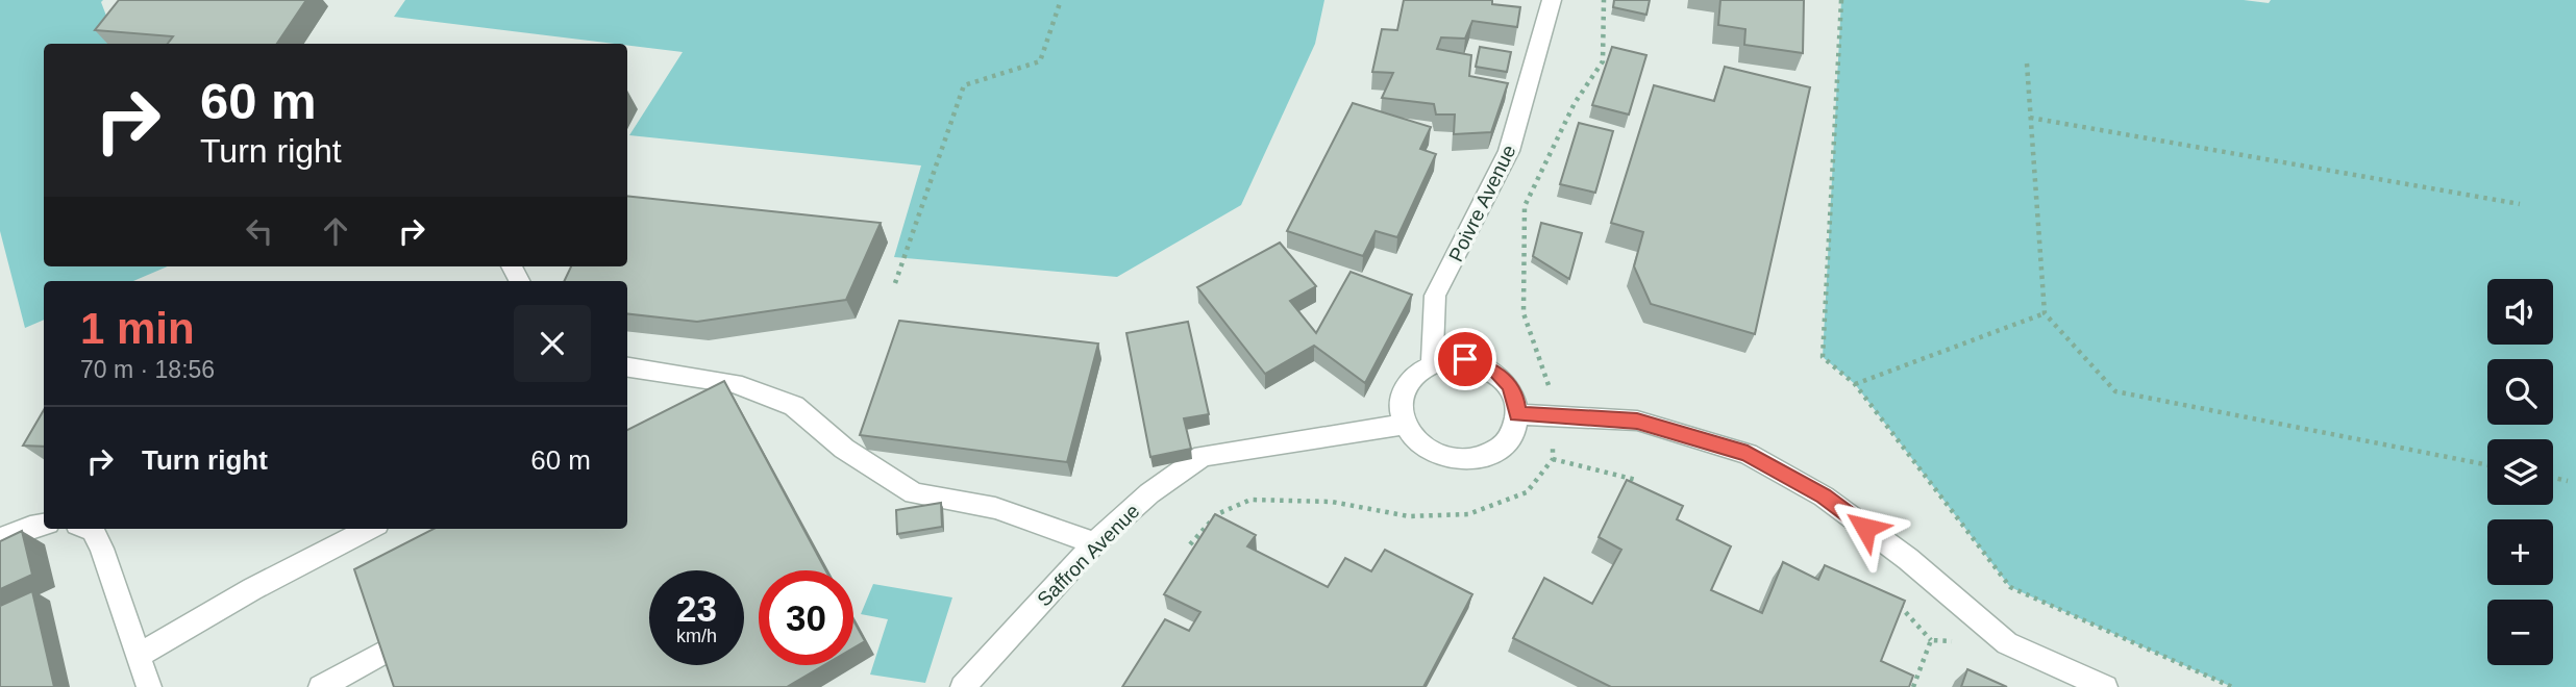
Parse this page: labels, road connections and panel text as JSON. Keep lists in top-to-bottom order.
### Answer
{
  "streets": {
    "street": ["Poivre Avenue", "Saffron Avenue"]
  },
  "crossings": [
    ["Poivre Avenue", "Saffron Avenue"]
  ],
  "page": {
    "turn": ["60 m", "Turn right"],
    "map_buttons": ["+", "−"],
    "heading": ["1 min", "70 m · 18:56"],
    "list": [
      {
        "name": "Turn right",
        "value": "60 m"
      }
    ],
    "speed": "23 km/h",
    "limit": "30"
  }
}
